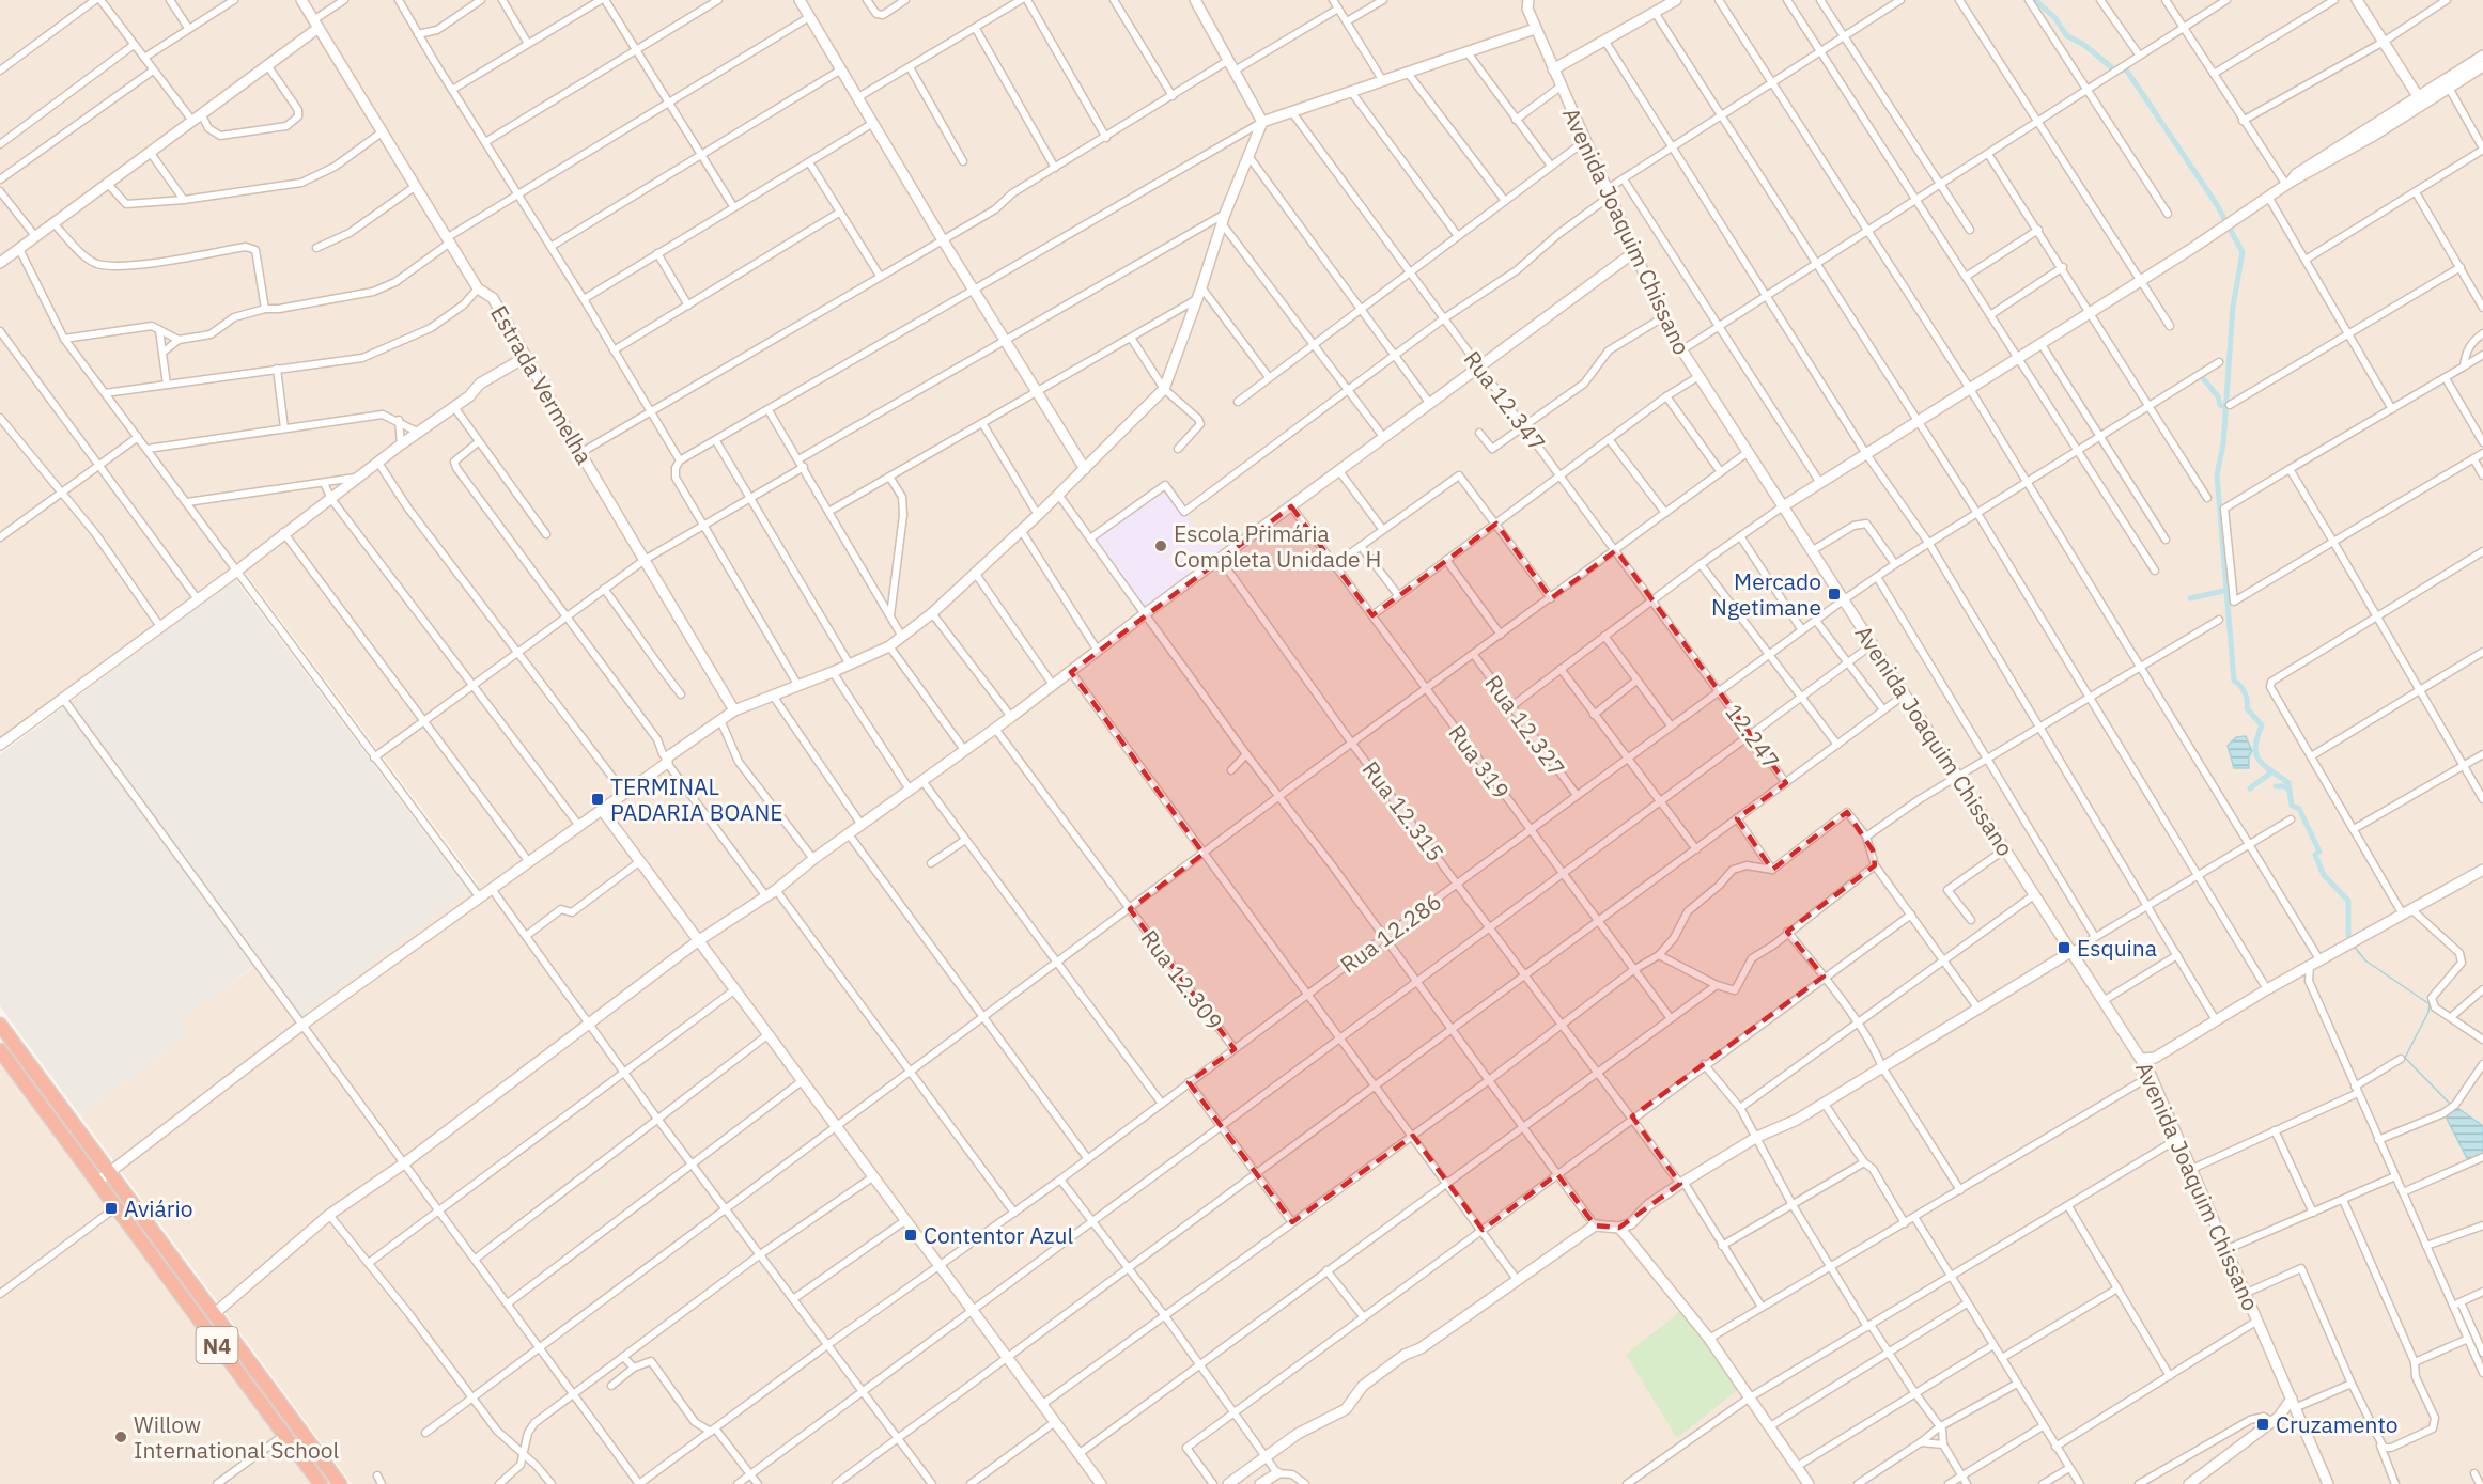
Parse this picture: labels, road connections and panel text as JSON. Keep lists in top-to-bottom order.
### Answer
{
  "streets": {
    "highway": ["N4"],
    "street": [
      "Avenida Joaquim Chissano",
      "Estrada Vermelha",
      "Rua 12.347",
      "Rua 12.327",
      "12.247",
      "Rua 319",
      "Rua 12.315",
      "Rua 12.286",
      "Rua 12.309"
    ]
  },
  "crossings": [
    ["Avenida Joaquim Chissano", "Rua 12.286"],
    ["Rua 12.347", "12.247"],
    ["Rua 12.347", "Rua 12.286"],
    ["Rua 12.327", "Rua 12.286"],
    ["12.247", "Rua 12.286"],
    ["Rua 319", "Rua 12.286"],
    ["Rua 12.315", "Rua 12.286"],
    ["Rua 12.286", "Rua 12.309"]
  ],
  "places": {
    "other": ["Escola Primária Completa Unidade H", "Willow International School"],
    "transit": [
      "Mercado Ngetimane",
      "TERMINAL PADARIA BOANE",
      "Esquina",
      "Aviário",
      "Contentor Azul",
      "Cruzamento"
    ]
  }
}
